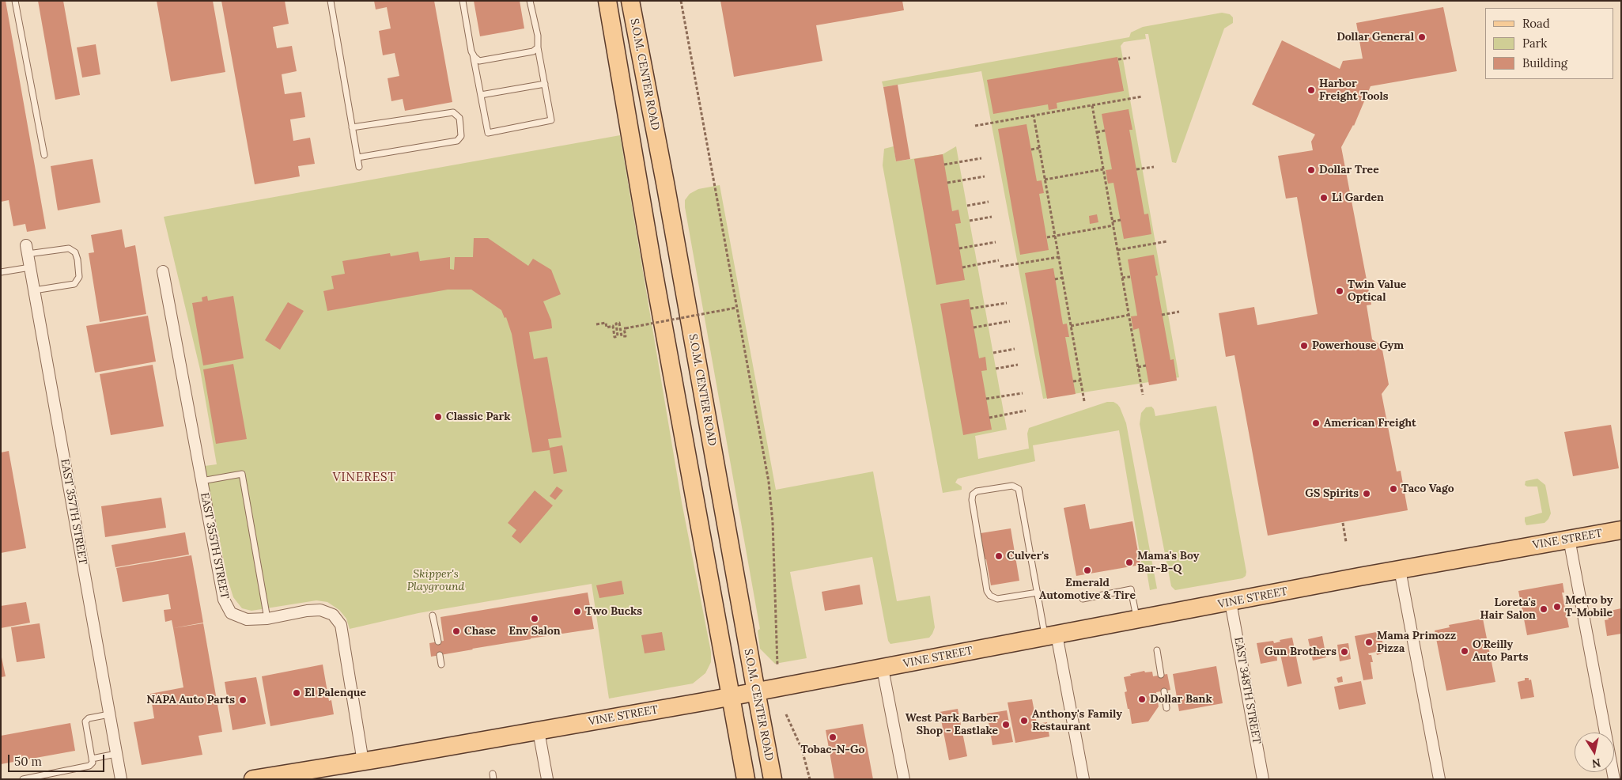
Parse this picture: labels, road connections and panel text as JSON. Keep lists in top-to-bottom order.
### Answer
{
  "streets": {
    "main road": ["S.O.M. CENTER ROAD", "VINE STREET"],
    "street": ["EAST 357TH STREET", "EAST 355TH STREET", "EAST 348TH STREET"]
  },
  "crossings": [
    ["S.O.M. CENTER ROAD", "VINE STREET"],
    ["VINE STREET", "EAST 355TH STREET"],
    ["VINE STREET", "EAST 348TH STREET"]
  ],
  "districts": ["VINEREST"],
  "parks": ["Skipper's Playground"],
  "places": [
    "Dollar General",
    "Harbor Freight Tools",
    "Dollar Tree",
    "Li Garden",
    "Twin Value Optical",
    "Powerhouse Gym",
    "Classic Park",
    "American Freight",
    "Taco Vago",
    "GS Spirits",
    "Culver's",
    "Mama's Boy Bar-B-Q",
    "Emerald Automotive & Tire",
    "Metro by T-Mobile",
    "Loreta's Hair Salon",
    "Two Bucks",
    "Env Salon",
    "Chase",
    "Mama Primozz Pizza",
    "O'Reilly Auto Parts",
    "Gun Brothers",
    "El Palenque",
    "Dollar Bank",
    "NAPA Auto Parts",
    "Anthony's Family Restaurant",
    "West Park Barber Shop - Eastlake",
    "Tobac-N-Go"
  ],
  "legend": ["Road", "Park", "Building"],
  "scale_bar": "50 m",
  "north": "bottom"
}
